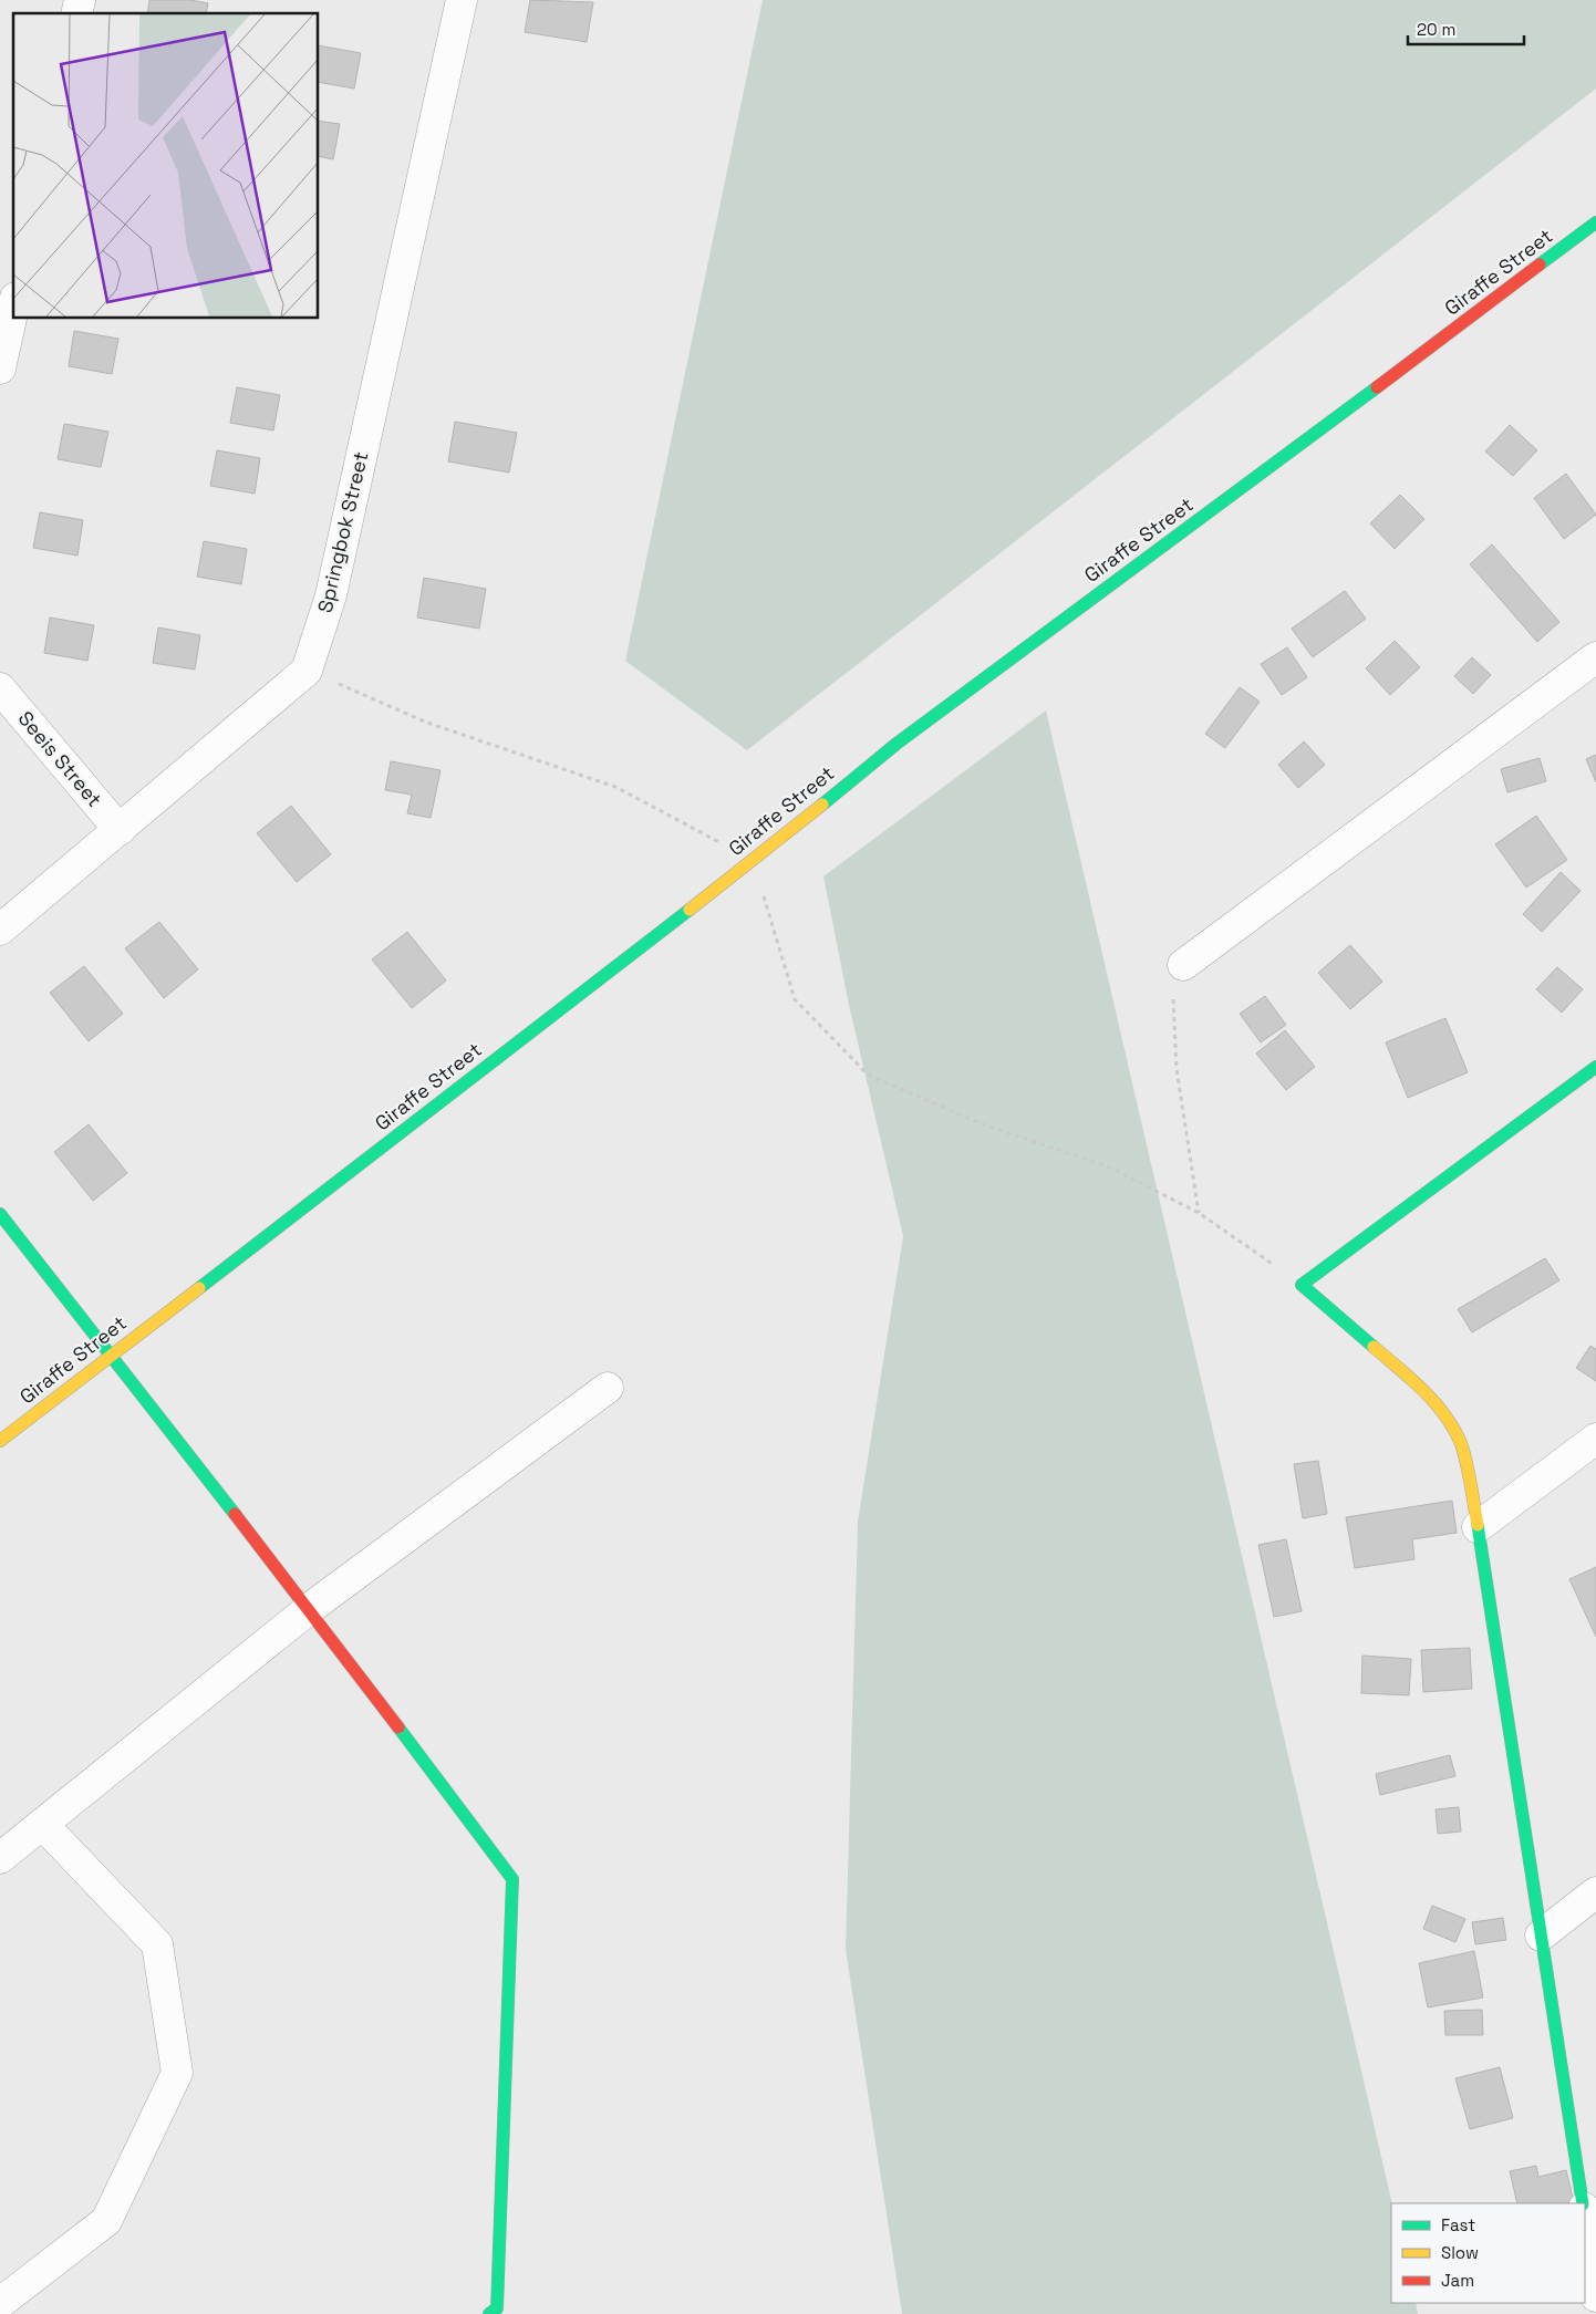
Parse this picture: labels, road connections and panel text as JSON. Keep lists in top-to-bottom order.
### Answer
{
  "streets": {
    "street": ["Giraffe Street", "Springbok Street", "Seeis Street"]
  },
  "legend": ["Fast", "Slow", "Jam"],
  "scale_bar": "20 m"
}
